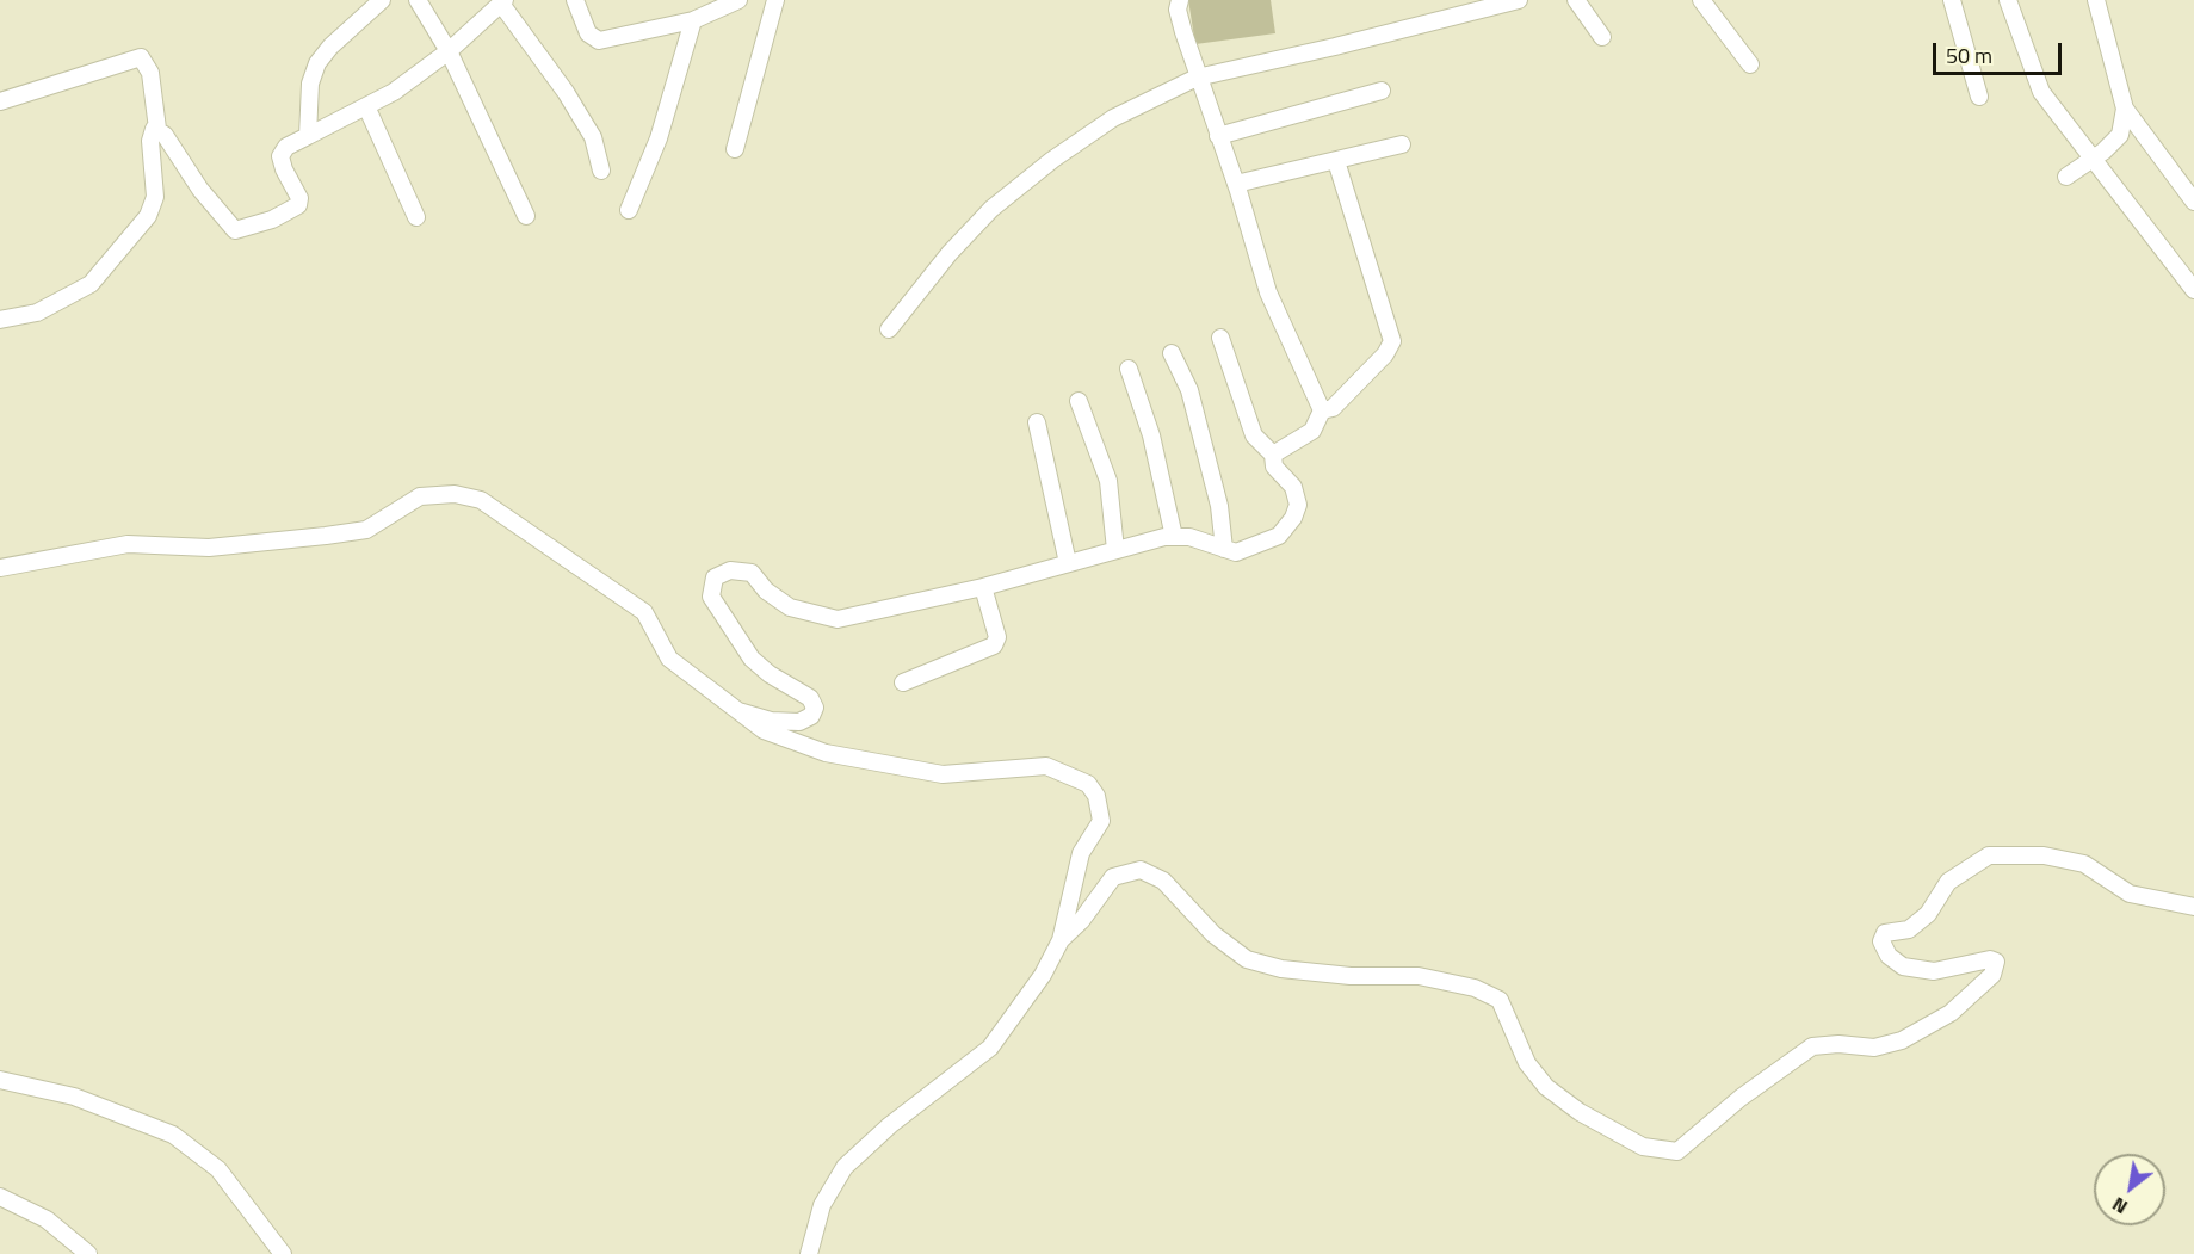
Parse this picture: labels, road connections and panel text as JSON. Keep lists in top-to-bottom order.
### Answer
{
  "scale_bar": "50 m",
  "north": "bottom left"
}
